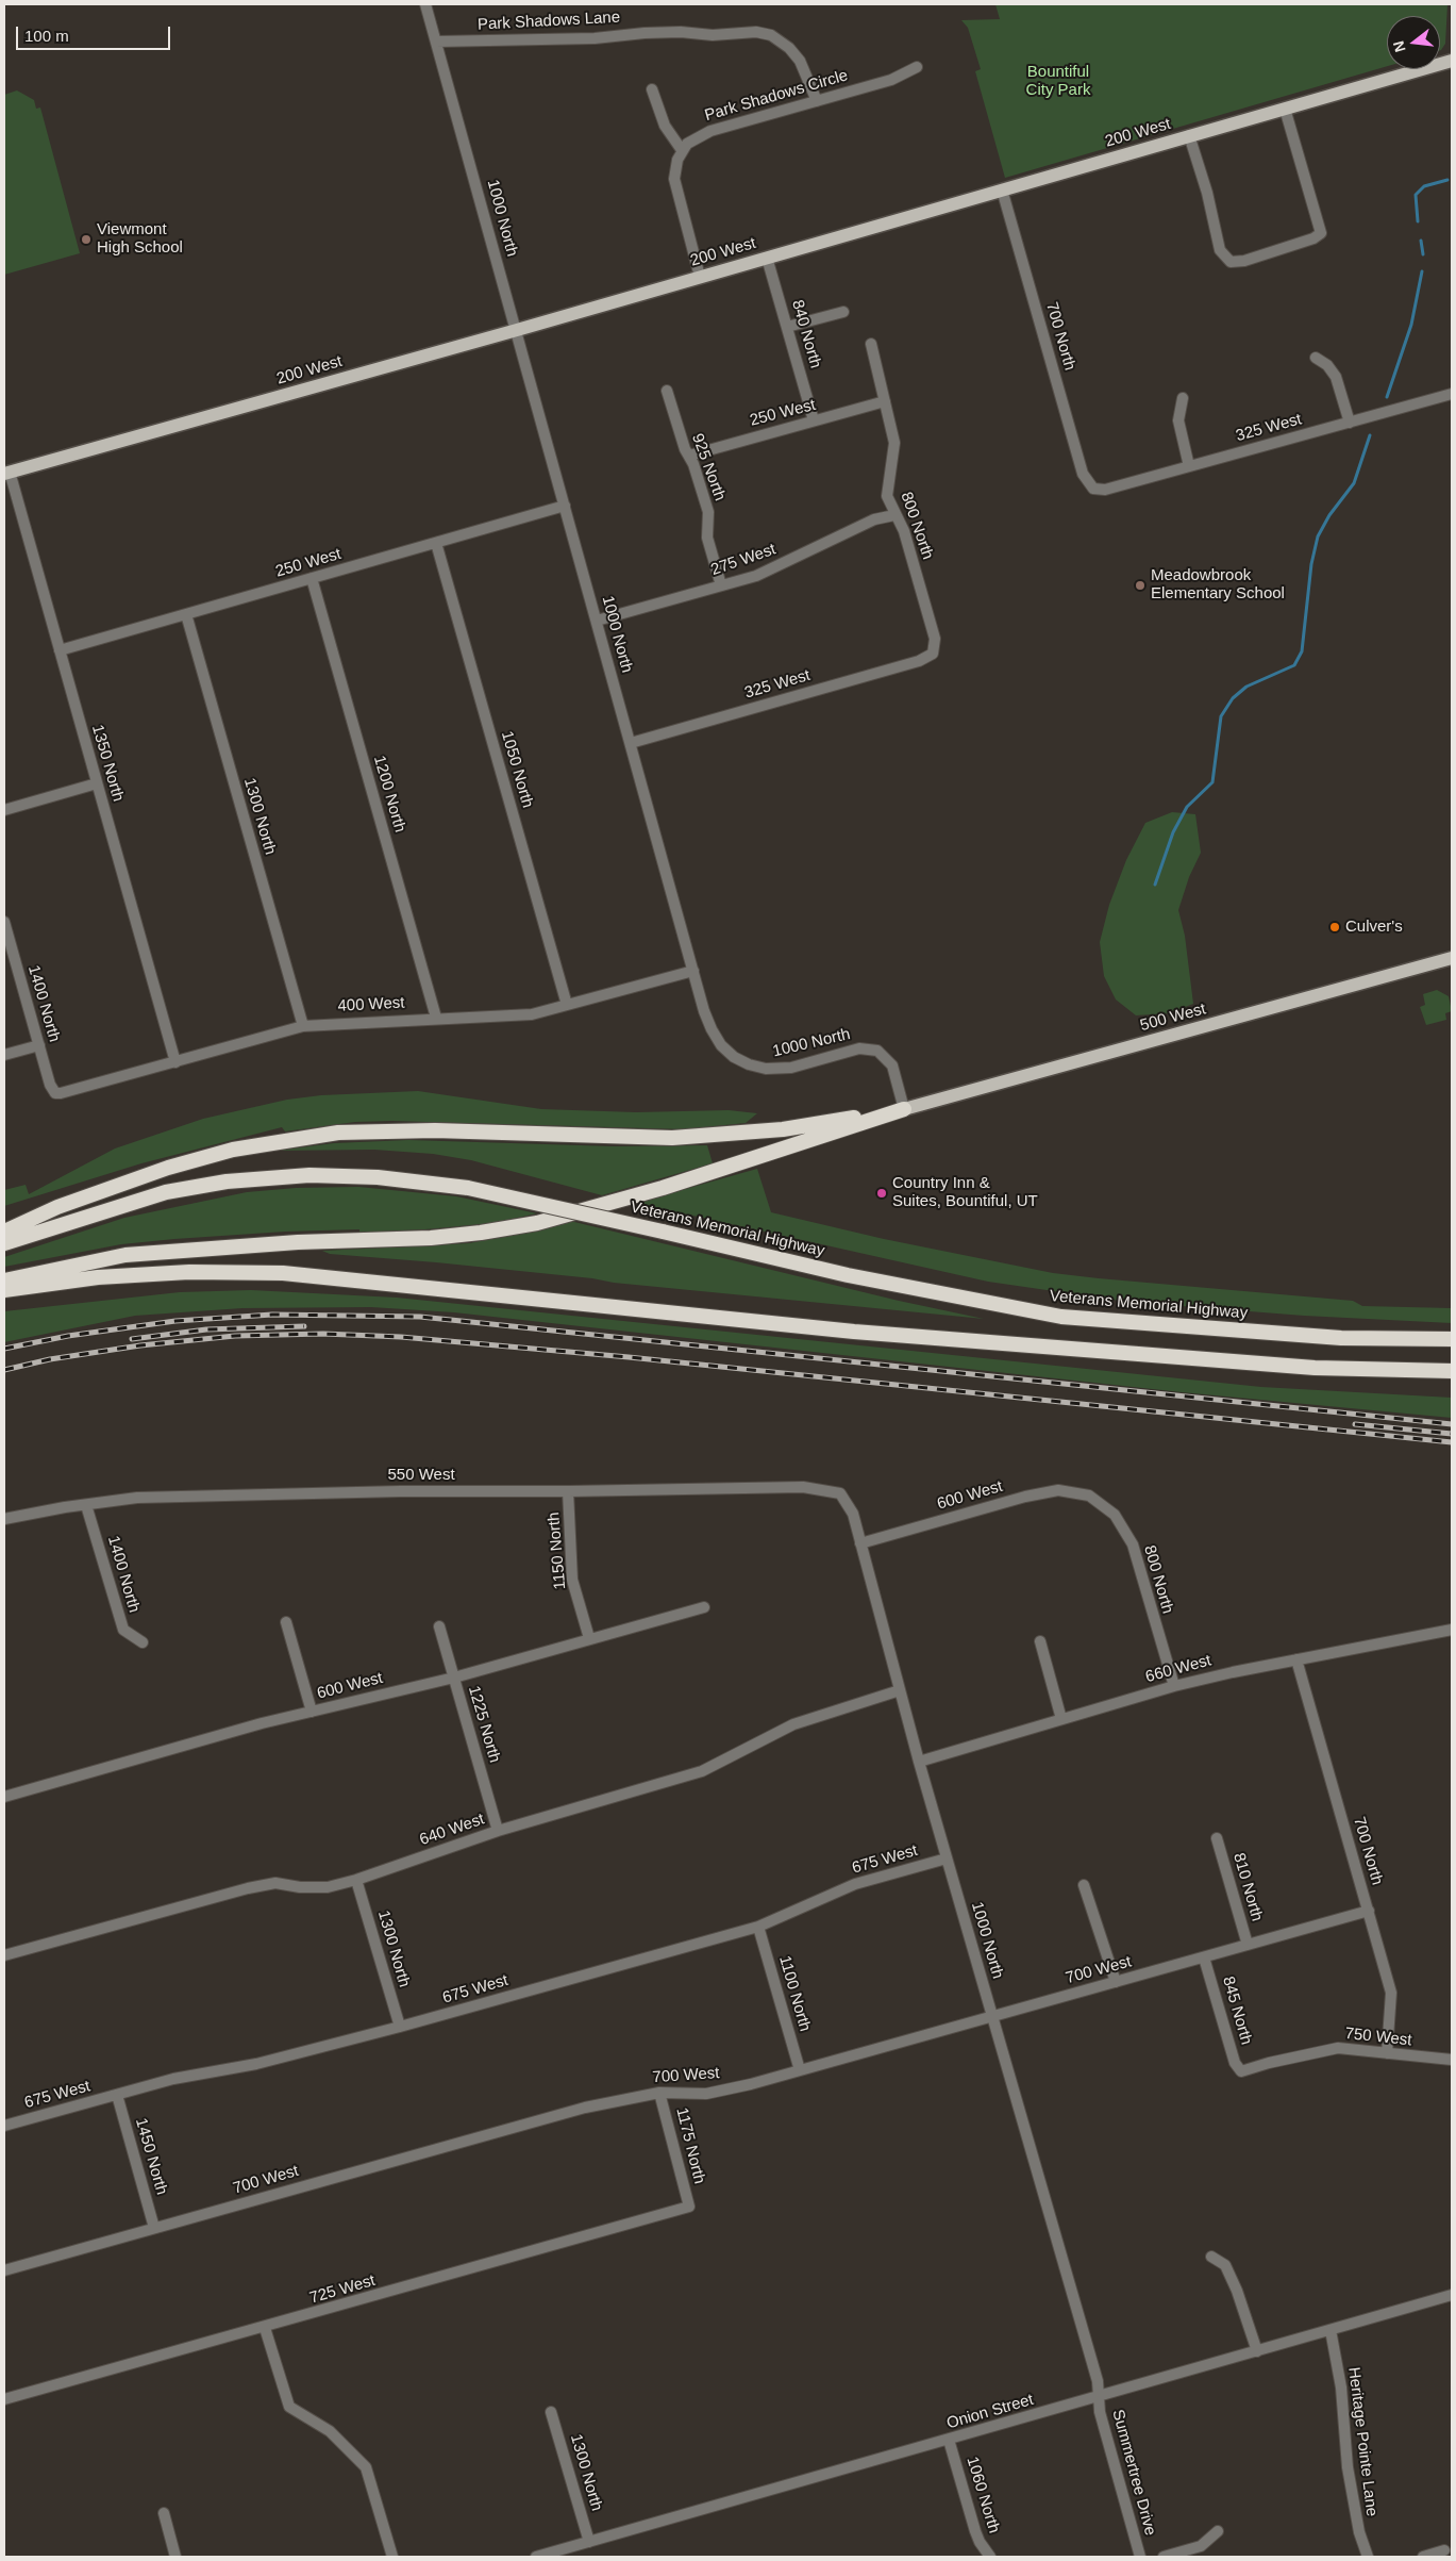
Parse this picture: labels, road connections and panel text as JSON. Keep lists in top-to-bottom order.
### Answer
{
  "streets": {
    "highway": ["Veterans Memorial Highway"],
    "main road": ["200 West", "500 West"],
    "street": [
      "Park Shadows Lane",
      "Park Shadows Circle",
      "1000 North",
      "840 North",
      "700 North",
      "250 West",
      "325 West",
      "925 North",
      "800 North",
      "275 West",
      "1350 North",
      "1050 North",
      "1200 North",
      "1300 North",
      "1400 North",
      "400 West",
      "550 West",
      "600 West",
      "1150 North",
      "660 West",
      "1225 North",
      "640 West",
      "675 West",
      "810 North",
      "700 West",
      "1100 North",
      "845 North",
      "750 West",
      "1175 North",
      "1450 North",
      "725 West",
      "Onion Street",
      "Heritage Pointe Lane",
      "Summertree Drive",
      "1060 North"
    ]
  },
  "crossings": [
    ["Park Shadows Lane", "Park Shadows Circle"],
    ["Park Shadows Lane", "1000 North"],
    ["200 West", "1000 North"],
    ["200 West", "840 North"],
    ["200 West", "700 North"],
    ["200 West", "1350 North"],
    ["1000 North", "250 West"],
    ["1000 North", "325 West"],
    ["1000 North", "275 West"],
    ["1000 North", "400 West"],
    ["1000 North", "500 West"],
    ["1000 North", "550 West"],
    ["1000 North", "600 West"],
    ["1000 North", "660 West"],
    ["1000 North", "640 West"],
    ["1000 North", "675 West"],
    ["1000 North", "700 West"],
    ["1000 North", "Onion Street"],
    ["1000 North", "Summertree Drive"],
    ["840 North", "250 West"],
    ["700 North", "325 West"],
    ["700 North", "660 West"],
    ["700 North", "700 West"],
    ["700 North", "750 West"],
    ["250 West", "925 North"],
    ["250 West", "800 North"],
    ["250 West", "1350 North"],
    ["250 West", "1050 North"],
    ["250 West", "1200 North"],
    ["250 West", "1300 North"],
    ["325 West", "800 North"],
    ["925 North", "275 West"],
    ["800 North", "275 West"],
    ["800 North", "600 West"],
    ["800 North", "660 West"],
    ["1350 North", "400 West"],
    ["1050 North", "400 West"],
    ["1200 North", "400 West"],
    ["1300 North", "400 West"],
    ["1300 North", "640 West"],
    ["1300 North", "675 West"],
    ["1300 North", "Onion Street"],
    ["1400 North", "400 West"],
    ["1400 North", "550 West"],
    ["550 West", "1150 North"],
    ["600 West", "1150 North"],
    ["600 West", "1225 North"],
    ["1225 North", "640 West"],
    ["675 West", "1100 North"],
    ["675 West", "1450 North"],
    ["810 North", "700 West"],
    ["700 West", "1100 North"],
    ["700 West", "845 North"],
    ["700 West", "1175 North"],
    ["700 West", "1450 North"],
    ["845 North", "750 West"],
    ["1175 North", "725 West"],
    ["Onion Street", "Heritage Pointe Lane"],
    ["Onion Street", "Summertree Drive"],
    ["Onion Street", "1060 North"]
  ],
  "parks": ["Bountiful City Park"],
  "places": [
    "Viewmont High School",
    "Meadowbrook Elementary School",
    "Culver's",
    "Country Inn & Suites, Bountiful, UT"
  ],
  "scale_bar": "100 m",
  "north": "left"
}
